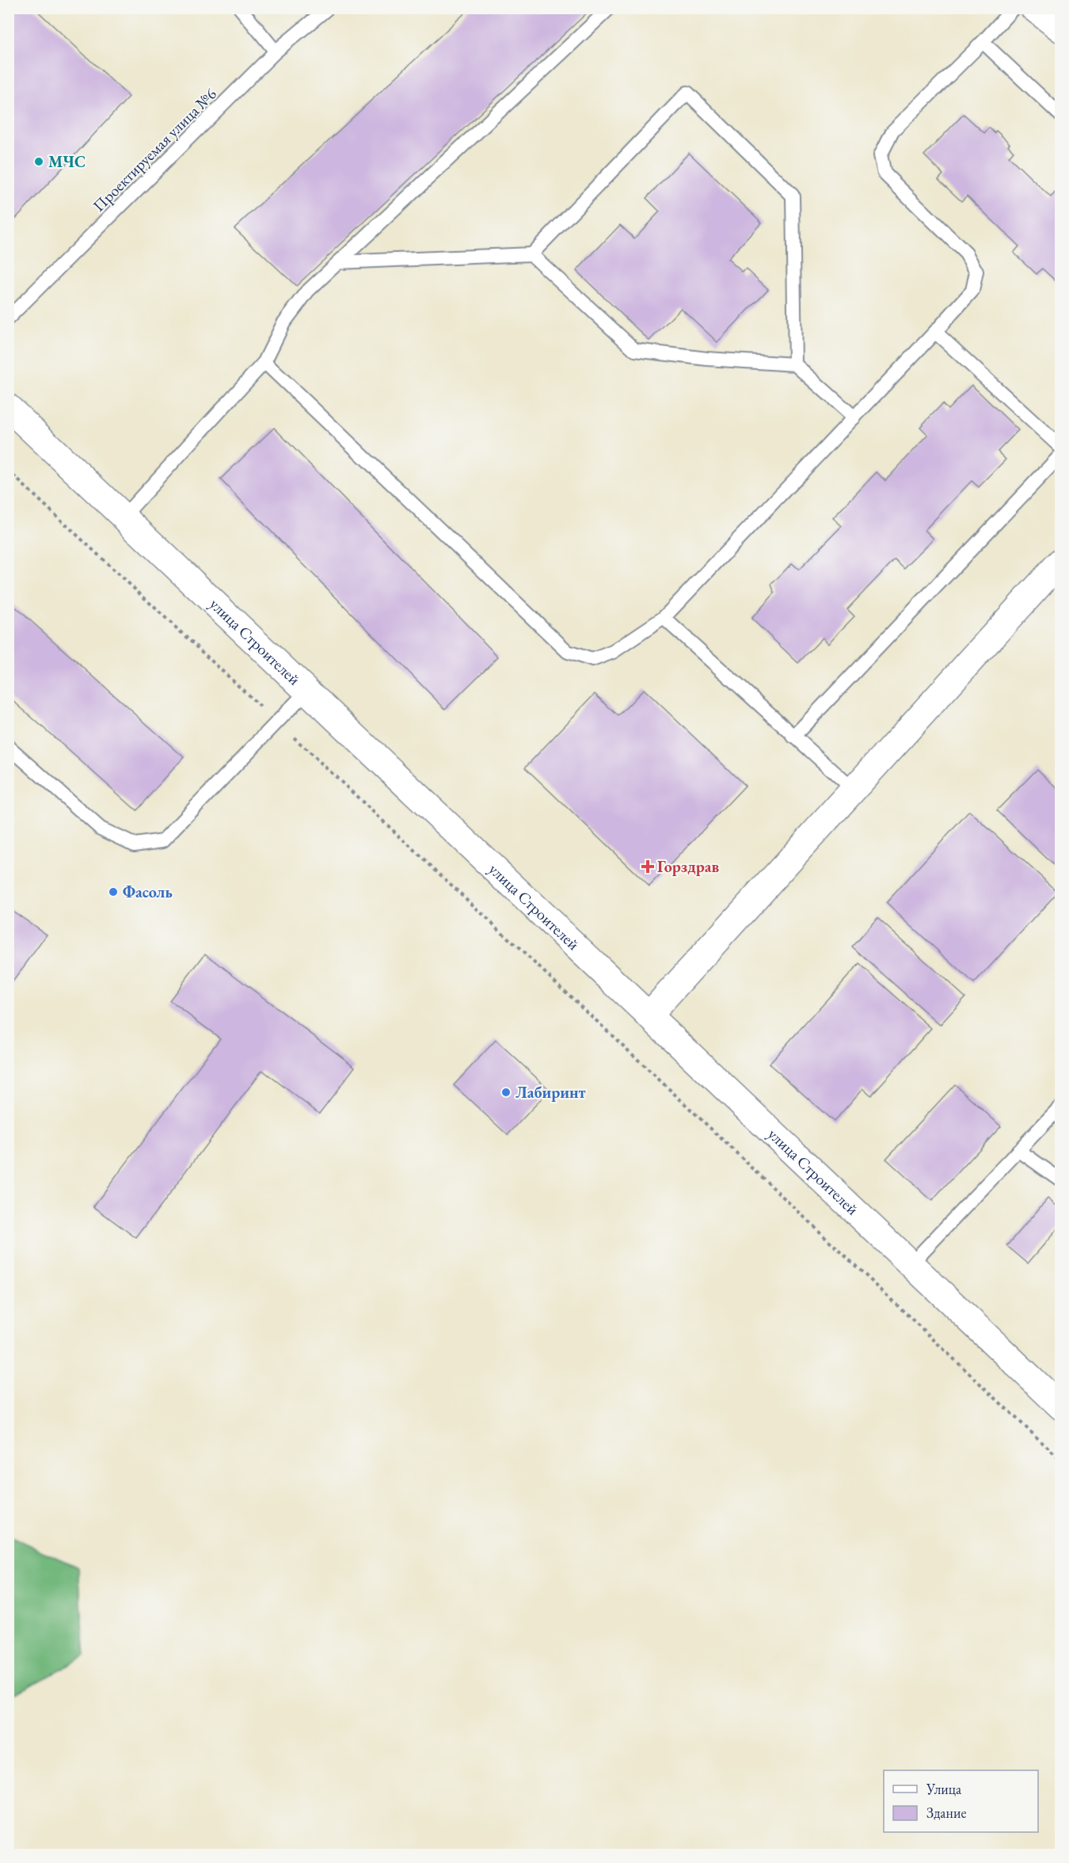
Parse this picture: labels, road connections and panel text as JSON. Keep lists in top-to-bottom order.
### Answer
{
  "streets": {
    "street": ["улица Строителей"],
    "lane": ["Проектируемая улица №6"]
  },
  "places": {
    "other": ["МЧС", "Фасоль", "Лабиринт"],
    "health": ["Горздрав"]
  },
  "legend": ["Улица", "Здание"]
}
